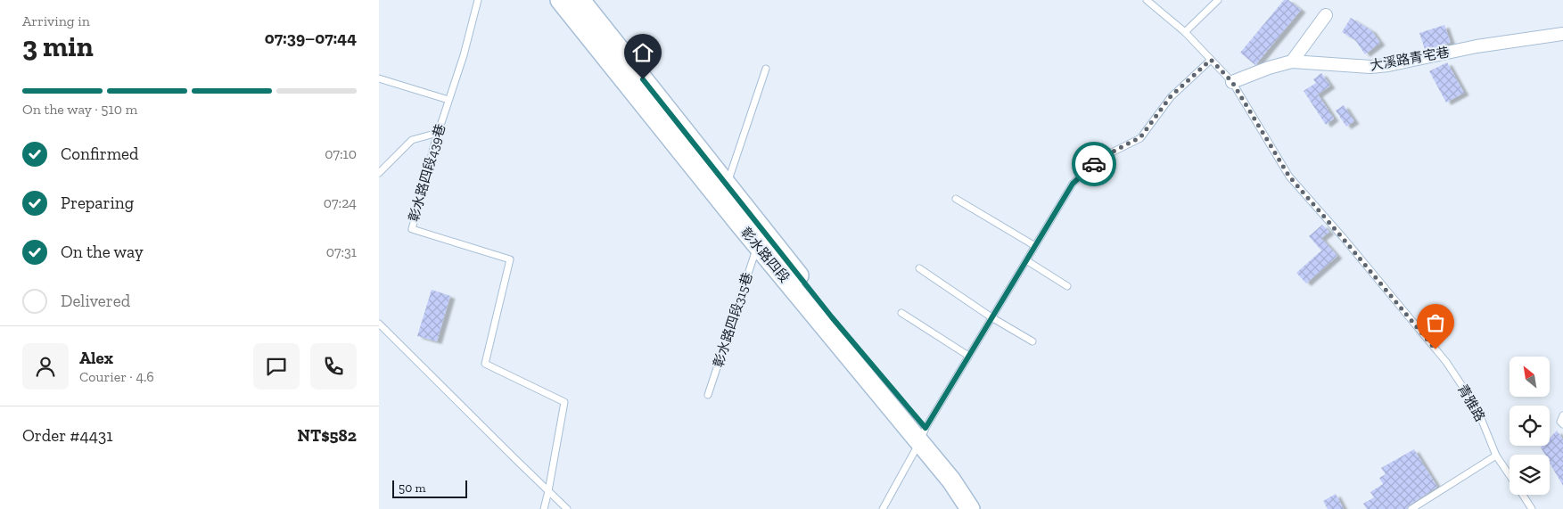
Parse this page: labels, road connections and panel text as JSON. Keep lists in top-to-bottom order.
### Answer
{
  "streets": {
    "main road": ["彰水路四段"],
    "street": ["大溪路青宅巷"],
    "lane": ["彰水路四段439巷", "彰水路四段315巷", "青雅路"]
  },
  "crossings": [
    ["大溪路青宅巷", "青雅路"],
    ["彰水路四段", "彰水路四段315巷"]
  ],
  "scale_bar": "50 m",
  "north": "top left",
  "page": {
    "heading": ["3 min", "Arriving in", "07:39–07:44"],
    "panel": [
      "Alex",
      "Courier · 4.6",
      "Order #4431",
      "NT$582"
    ],
    "bar": "On the way · 510 m",
    "list": [
      ["Confirmed", "07:10"],
      ["Preparing", "07:24"],
      ["On the way", "07:31"],
      "Delivered"
    ],
    "scale": "50 m"
  }
}
